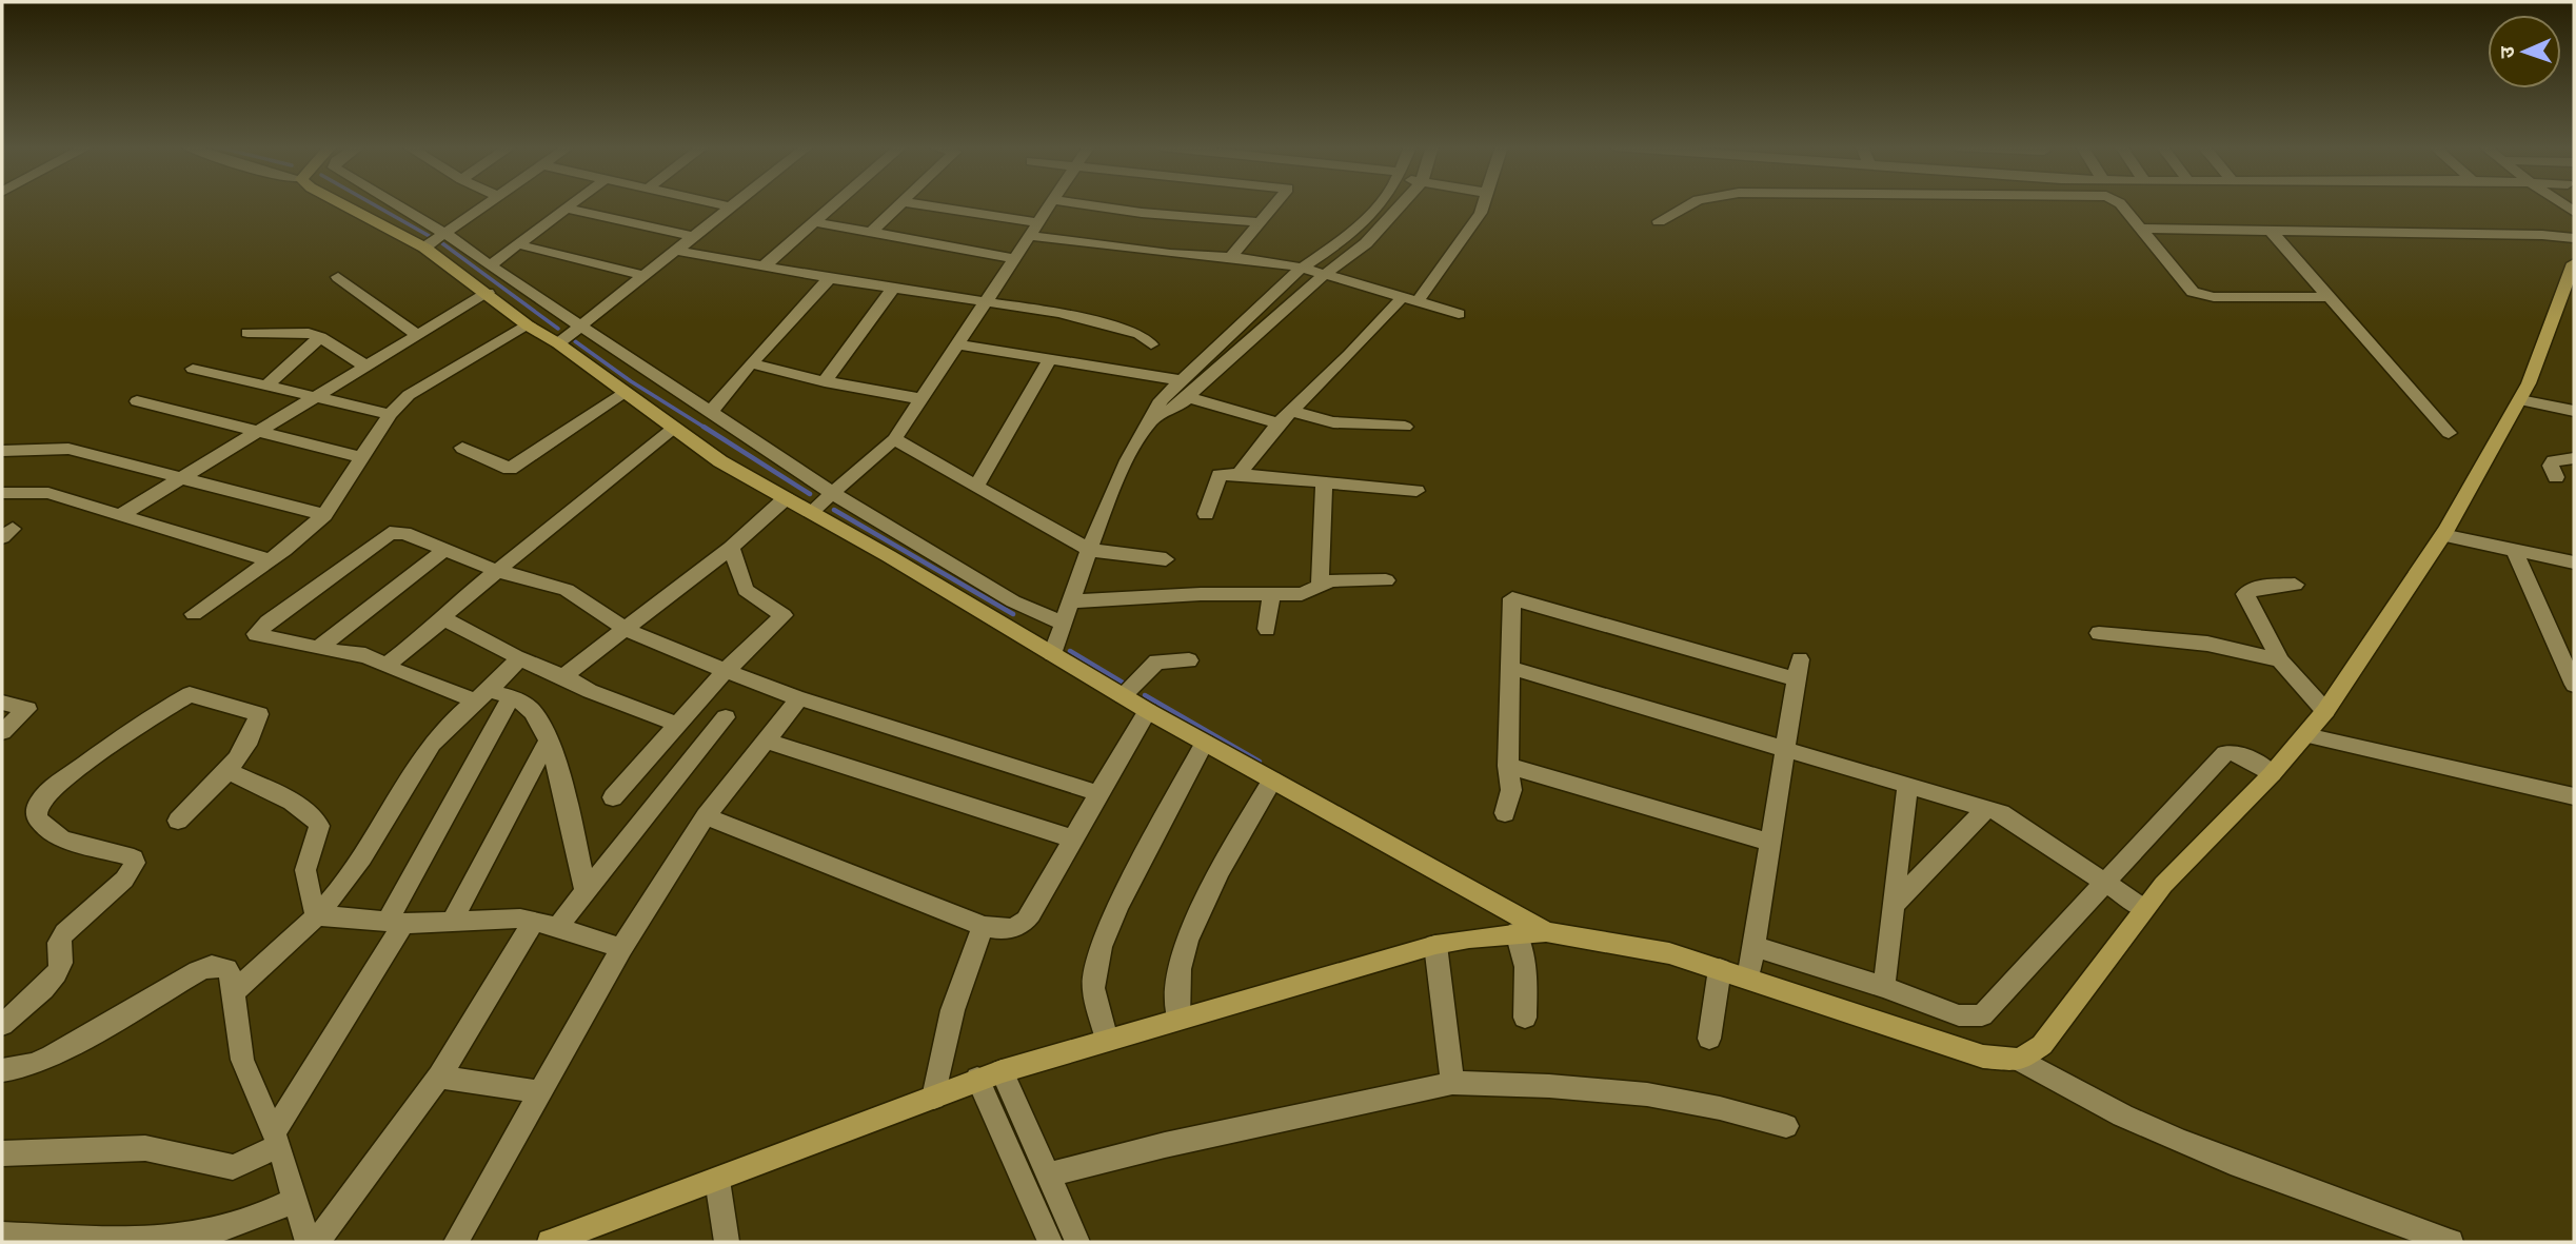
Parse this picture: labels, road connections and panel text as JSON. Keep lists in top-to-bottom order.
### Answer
{
  "north": "left"
}
